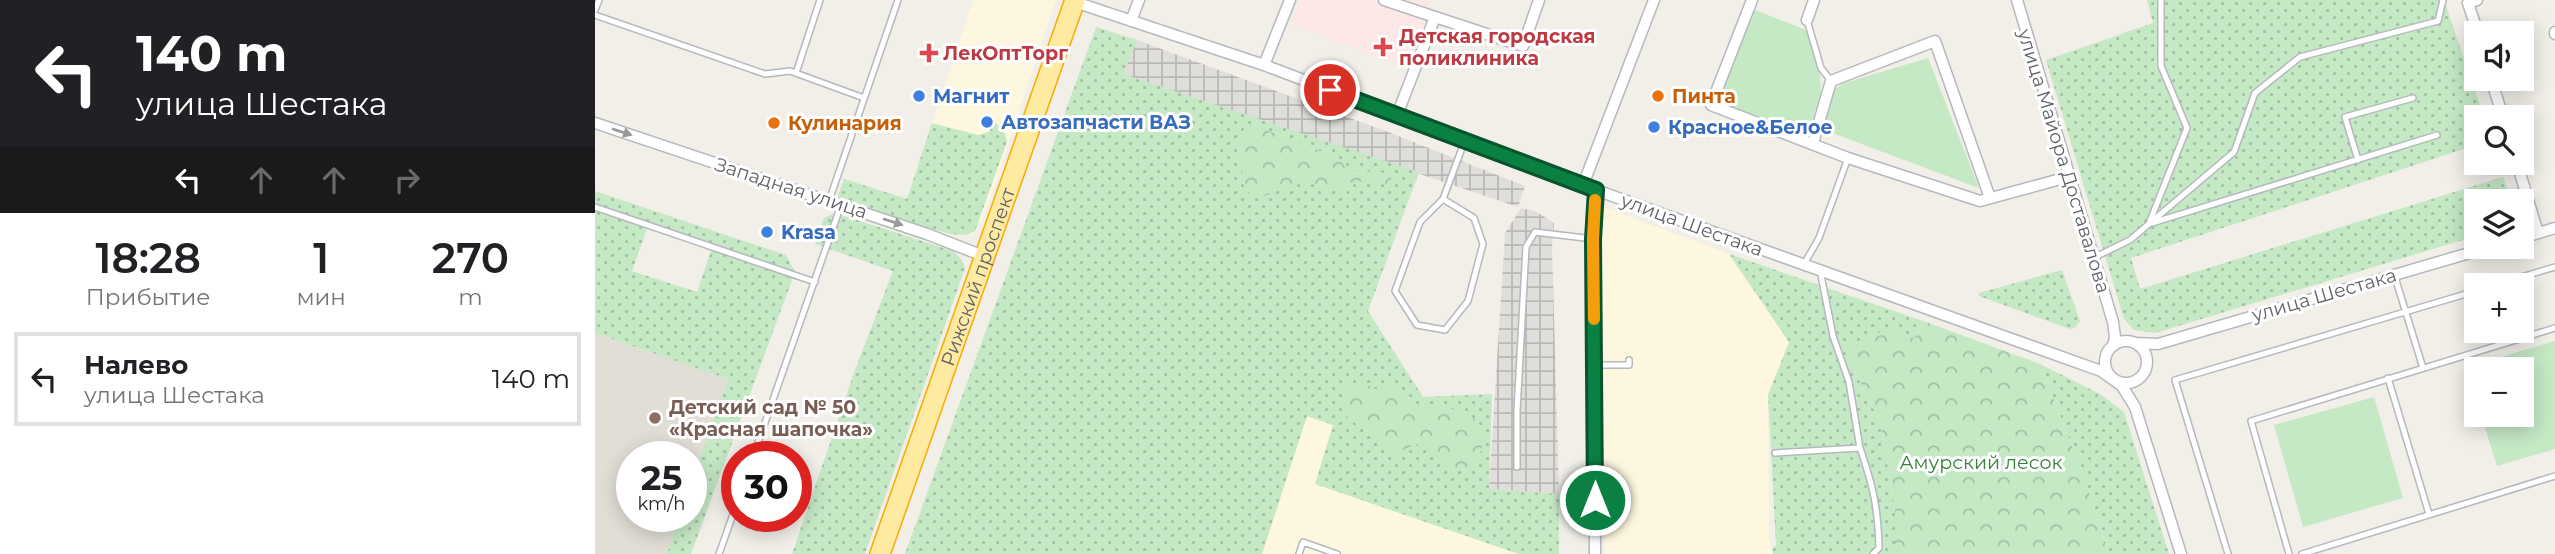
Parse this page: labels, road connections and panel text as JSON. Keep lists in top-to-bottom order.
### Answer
{
  "streets": {
    "highway": ["Рижский проспект"],
    "street": ["улица Майора Доставалова", "Западная улица", "улица Шестака"]
  },
  "crossings": [
    ["улица Майора Доставалова", "улица Шестака"],
    ["Западная улица", "Рижский проспект"],
    ["улица Шестака", "Рижский проспект"]
  ],
  "one_way": ["Западная улица"],
  "parks": ["Амурский лесок"],
  "places": {
    "health": ["Детская городская поликлиника", "ЛекОптТорг"],
    "other": [
      "Магнит",
      "Пинта",
      "Автозапчасти ВАЗ",
      "Кулинария",
      "Красное&Белое",
      "Krasa",
      "Детский сад № 50 «Красная шапочка»"
    ]
  },
  "page": {
    "turn": ["140 m", "улица Шестака"],
    "map_buttons": ["+", "−"],
    "eta": [
      "18:28",
      "Прибытие",
      "1",
      "мин",
      "270",
      "m"
    ],
    "list": [
      {
        "name": "Налево",
        "note": "улица Шестака",
        "value": "140 m"
      }
    ],
    "speed": "25 km/h",
    "limit": "30"
  }
}
